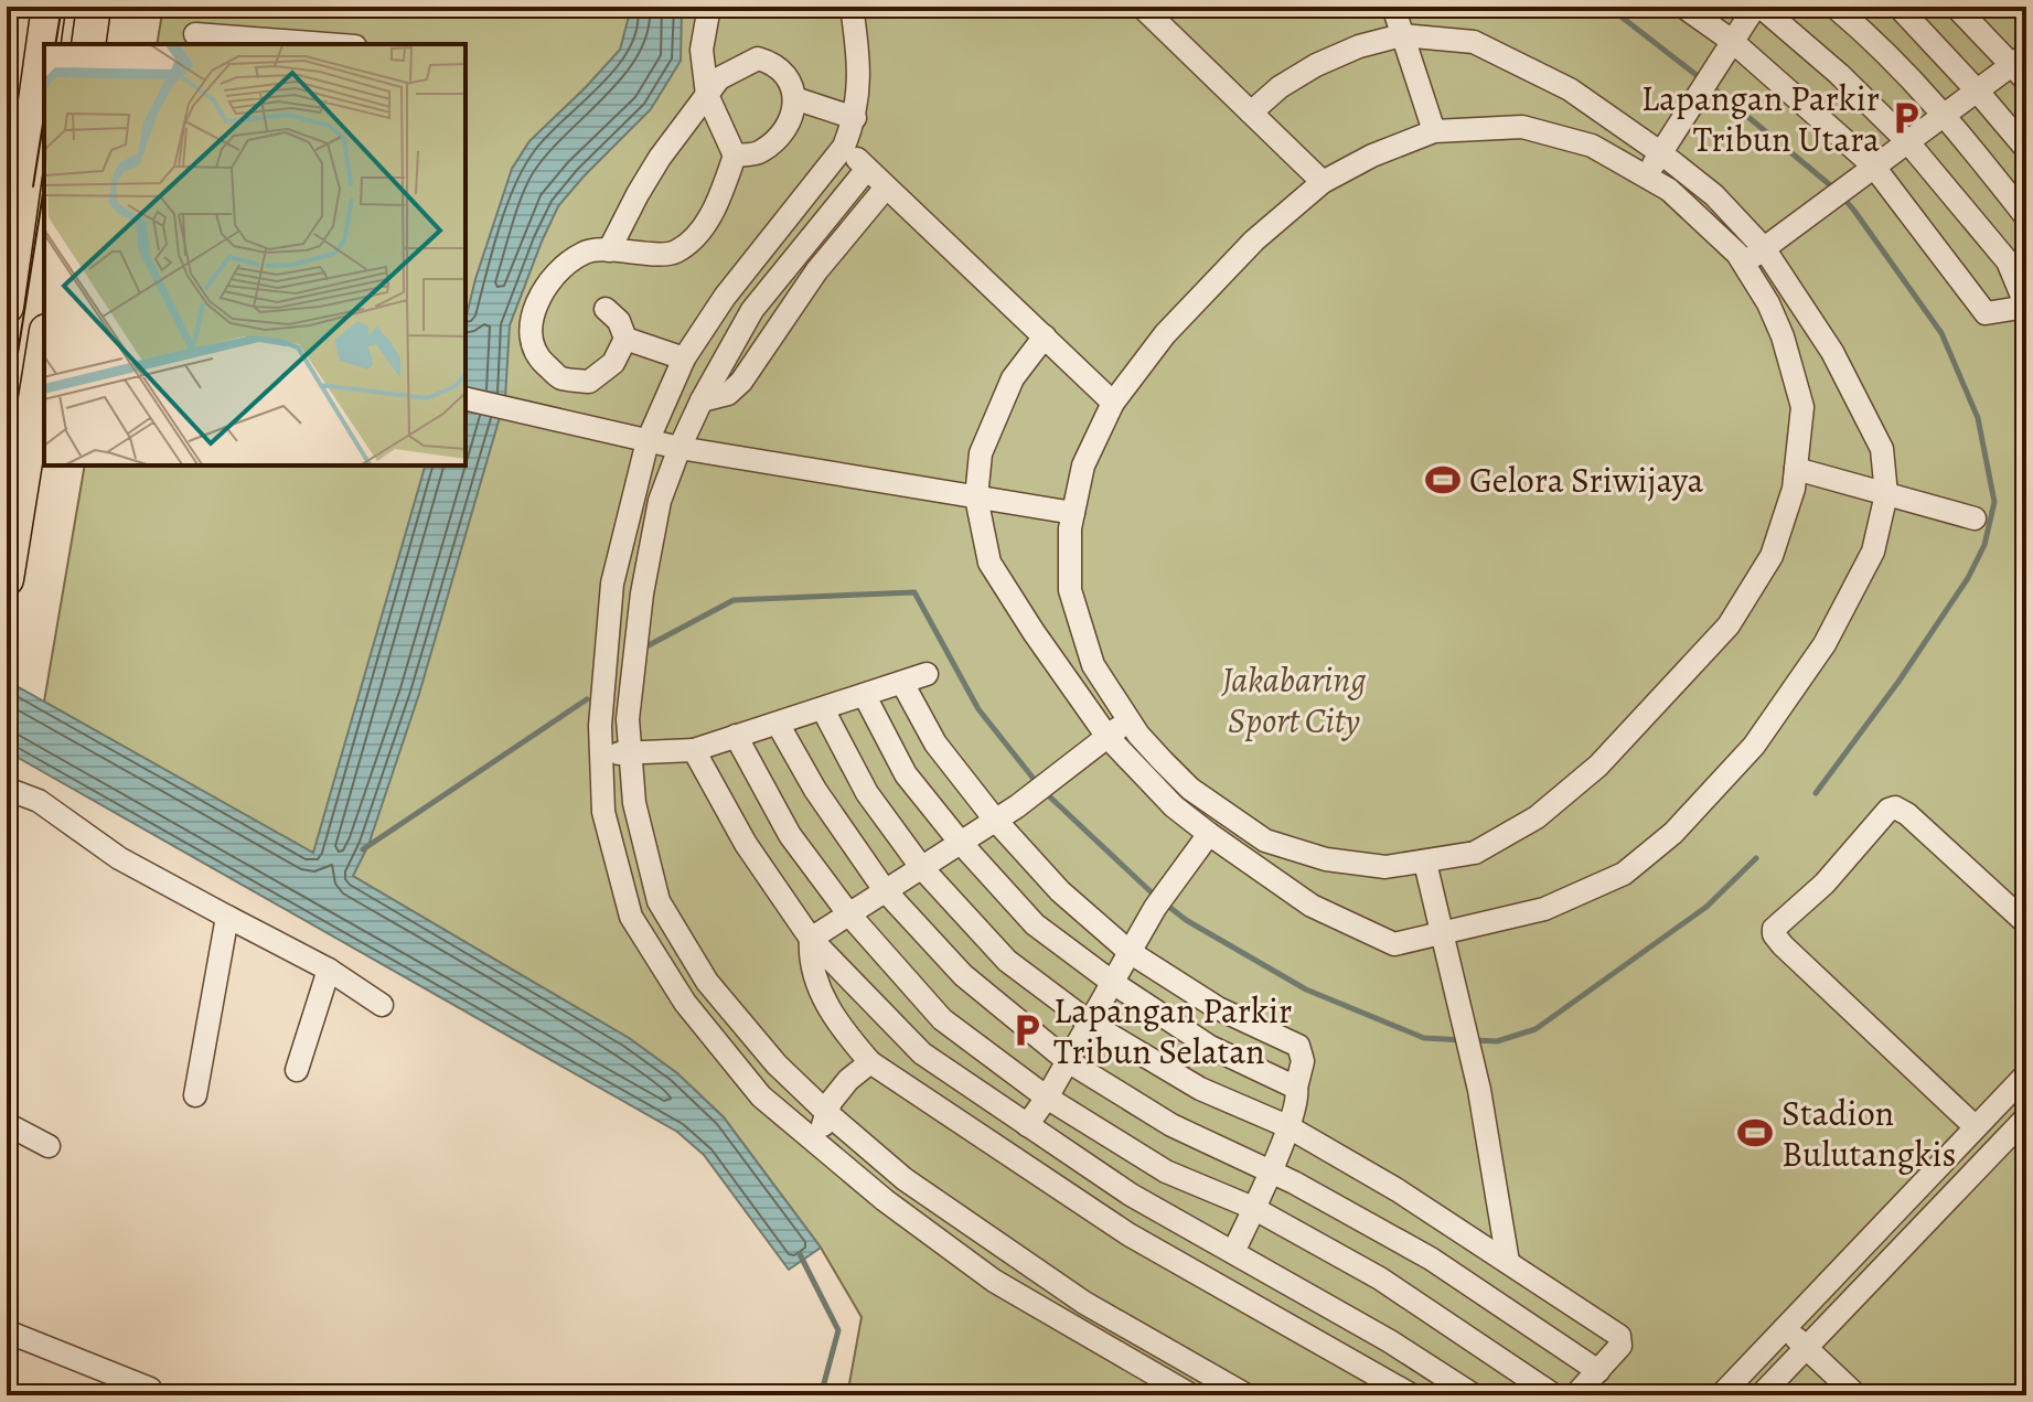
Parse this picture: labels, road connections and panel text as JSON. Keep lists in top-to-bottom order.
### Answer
{
  "parks": ["Jakabaring Sport City"],
  "places": {
    "parking": ["Lapangan Parkir Tribun Utara", "Lapangan Parkir Tribun Selatan"],
    "sports": ["Gelora Sriwijaya", "Stadion Bulutangkis"]
  }
}
